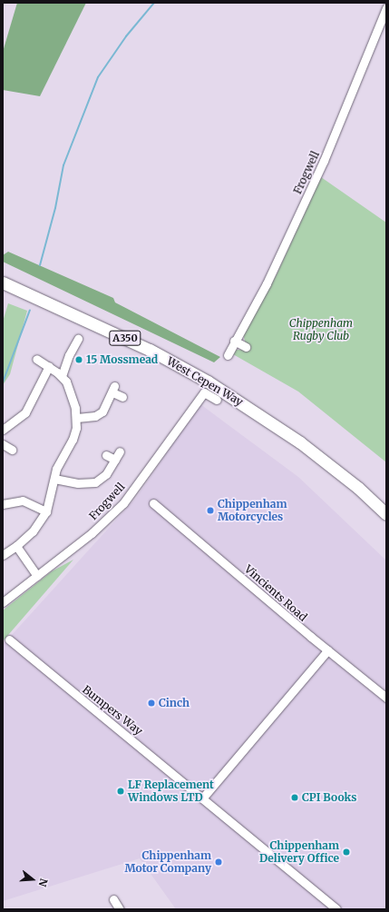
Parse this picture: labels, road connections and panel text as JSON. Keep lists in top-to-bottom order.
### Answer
{
  "streets": {
    "highway": ["A350", "West Cepen Way"],
    "street": ["Frogwell", "Vincients Road", "Bumpers Way"]
  },
  "parks": ["Chippenham Rugby Club"],
  "places": [
    "15 Mossmead",
    "Chippenham Motorcycles",
    "Cinch",
    "LF Replacement Windows LTD",
    "CPI Books",
    "Chippenham Delivery Office",
    "Chippenham Motor Company"
  ],
  "north": "right"
}
